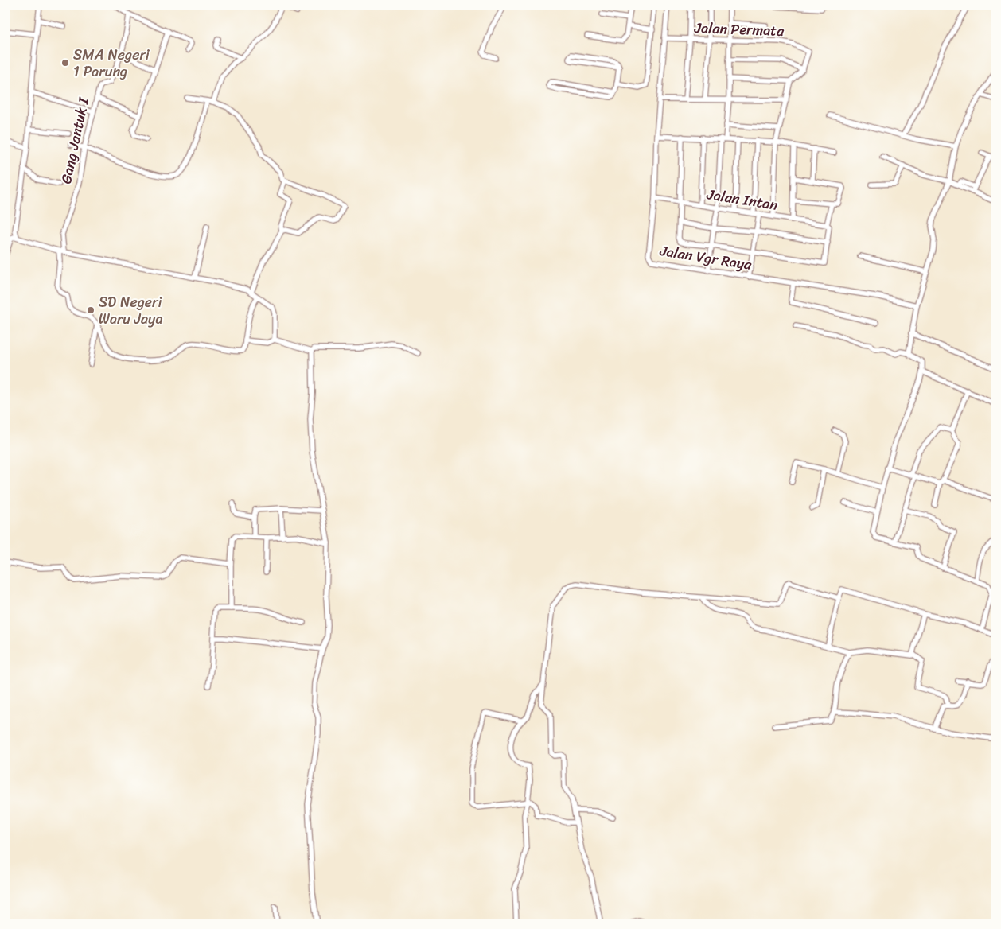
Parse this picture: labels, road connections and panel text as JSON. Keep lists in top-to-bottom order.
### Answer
{
  "streets": {
    "street": [
      "Jalan Permata",
      "Gang Jantuk I",
      "Jalan Intan",
      "Jalan Vgr Raya"
    ]
  },
  "crossings": [
    ["Jalan Permata", "Jalan Vgr Raya"],
    ["Jalan Intan", "Jalan Vgr Raya"]
  ],
  "places": ["SMA Negeri 1 Parung", "SD Negeri Waru Jaya"]
}
